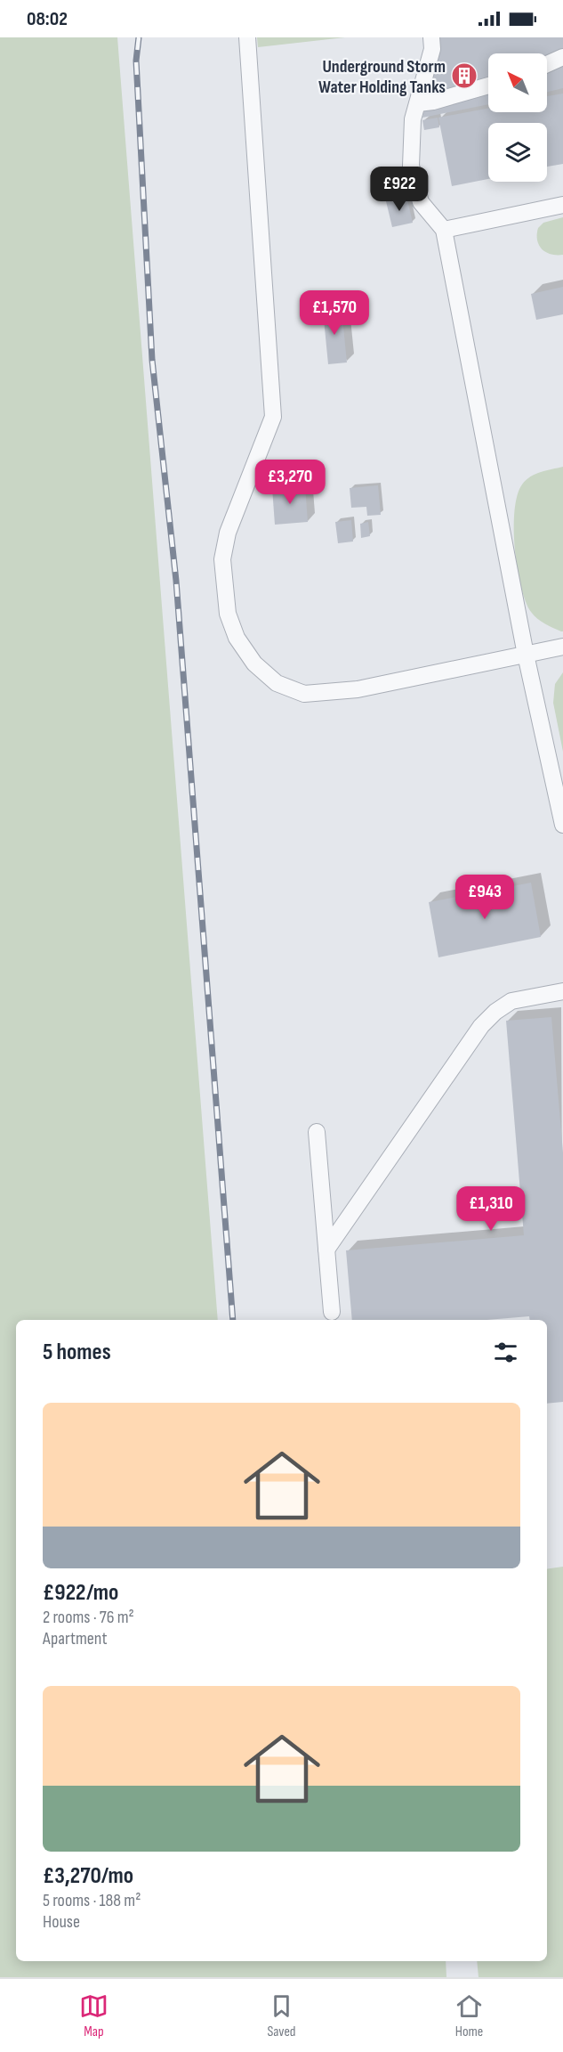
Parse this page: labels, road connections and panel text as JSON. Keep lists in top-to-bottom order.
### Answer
{
  "places": {
    "building": ["Underground Storm Water Holding Tanks"]
  },
  "north": "top left",
  "page": {
    "status": "08:02",
    "price": [
      "£922",
      "£1,570",
      "£3,270",
      "£943",
      "£1,310"
    ],
    "heading": "5 homes",
    "list": [
      {
        "name": "£922/mo",
        "note": "2 rooms · 76 m² · Apartment"
      },
      {
        "name": "£3,270/mo",
        "note": "5 rooms · 188 m² · House"
      }
    ],
    "tabs": ["Map", "Saved", "Home"]
  }
}
